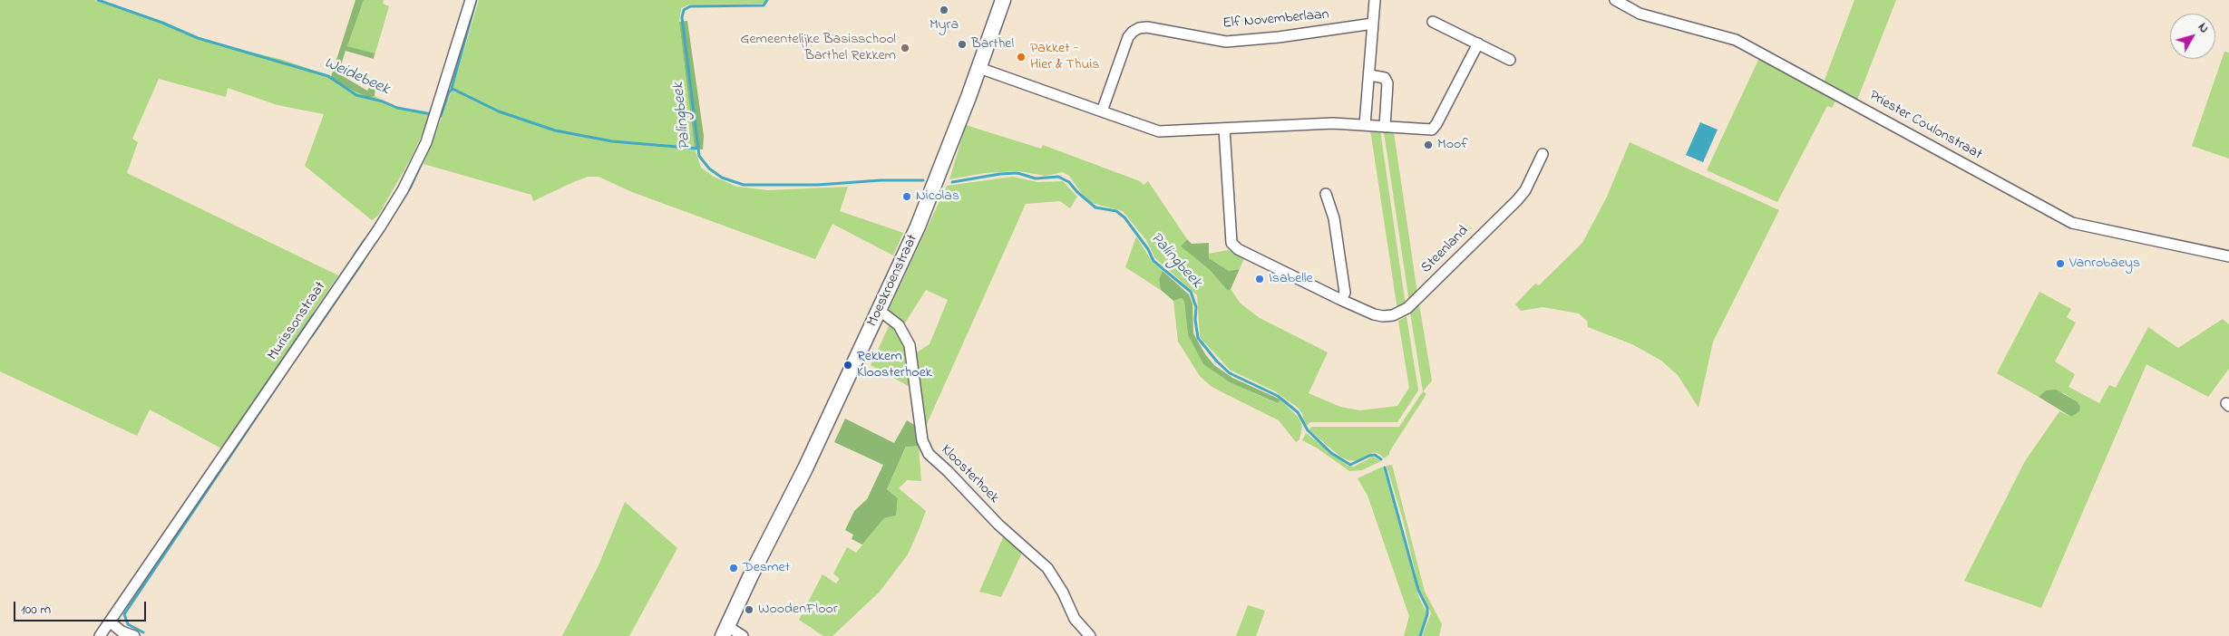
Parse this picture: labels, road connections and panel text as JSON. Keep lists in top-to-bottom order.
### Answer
{
  "streets": {
    "main road": ["Moeskroenstraat"],
    "street": [
      "Elf Novemberlaan",
      "Priester Coulonstraat",
      "Steenland",
      "Murissonstraat",
      "Kloosterhoek"
    ]
  },
  "crossings": [
    ["Moeskroenstraat", "Kloosterhoek"]
  ],
  "water": ["Weidebeek", "Palingbeek"],
  "places": [
    "Myra",
    "Barthel",
    "Gemeentelijke Basisschool Barthel Rekkem",
    "Pakket - Hier & Thuis",
    "Moof",
    "Nicolas",
    "Vanrobaeys",
    "Isabelle",
    "Rekkem Kloosterhoek",
    "Desmet",
    "WoodenFloor"
  ],
  "scale_bar": "100 m",
  "north": "top right"
}
